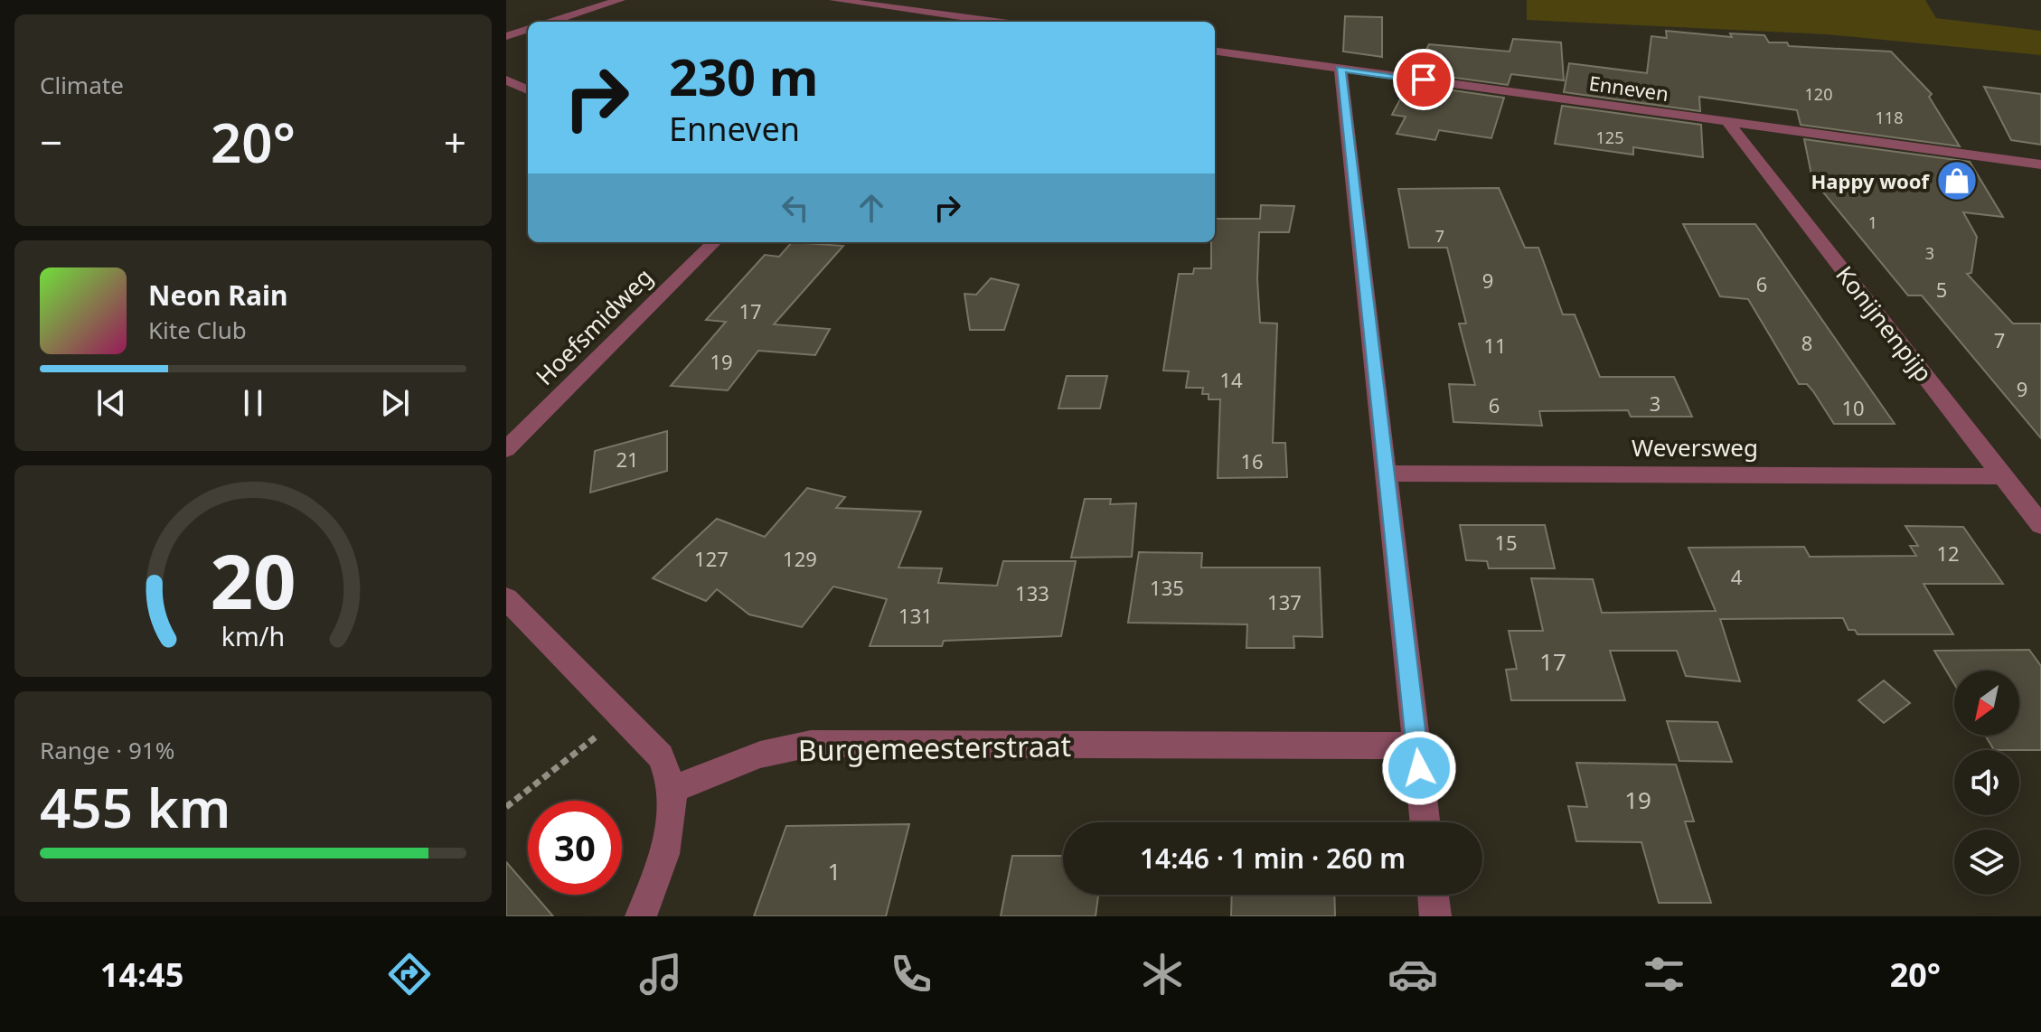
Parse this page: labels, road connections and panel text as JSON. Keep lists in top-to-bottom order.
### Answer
{
  "streets": {
    "street": [
      "Enneven",
      "Konijnenpijp",
      "Hoefsmidweg",
      "Weversweg",
      "Burgemeesterstraat"
    ]
  },
  "crossings": [
    ["Enneven", "Konijnenpijp"],
    ["Konijnenpijp", "Weversweg"]
  ],
  "places": {
    "shop": ["Happy woof"]
  },
  "house_numbers": [
    "120",
    "118",
    "125",
    "1",
    "7",
    "3",
    "9",
    "6",
    "5",
    "17",
    "7",
    "8",
    "11",
    "19",
    "14",
    "9",
    "3",
    "6",
    "10",
    "21",
    "16",
    "15",
    "12",
    "127",
    "129",
    "4",
    "135",
    "133",
    "137",
    "131",
    "17",
    "19",
    "1"
  ],
  "north": "bottom left",
  "page": {
    "tile": [
      "Climate",
      ["Range · 91%", "455 km"]
    ],
    "turn": ["230 m", "Enneven"],
    "heat": ["−", "20°", "+"],
    "song": ["Neon Rain", "Kite Club"],
    "limit": "30",
    "trip": "14:46 · 1 min · 260 m",
    "tabs": ["14:45", "20°"],
    "gauge": ["20", "km/h"]
  }
}
